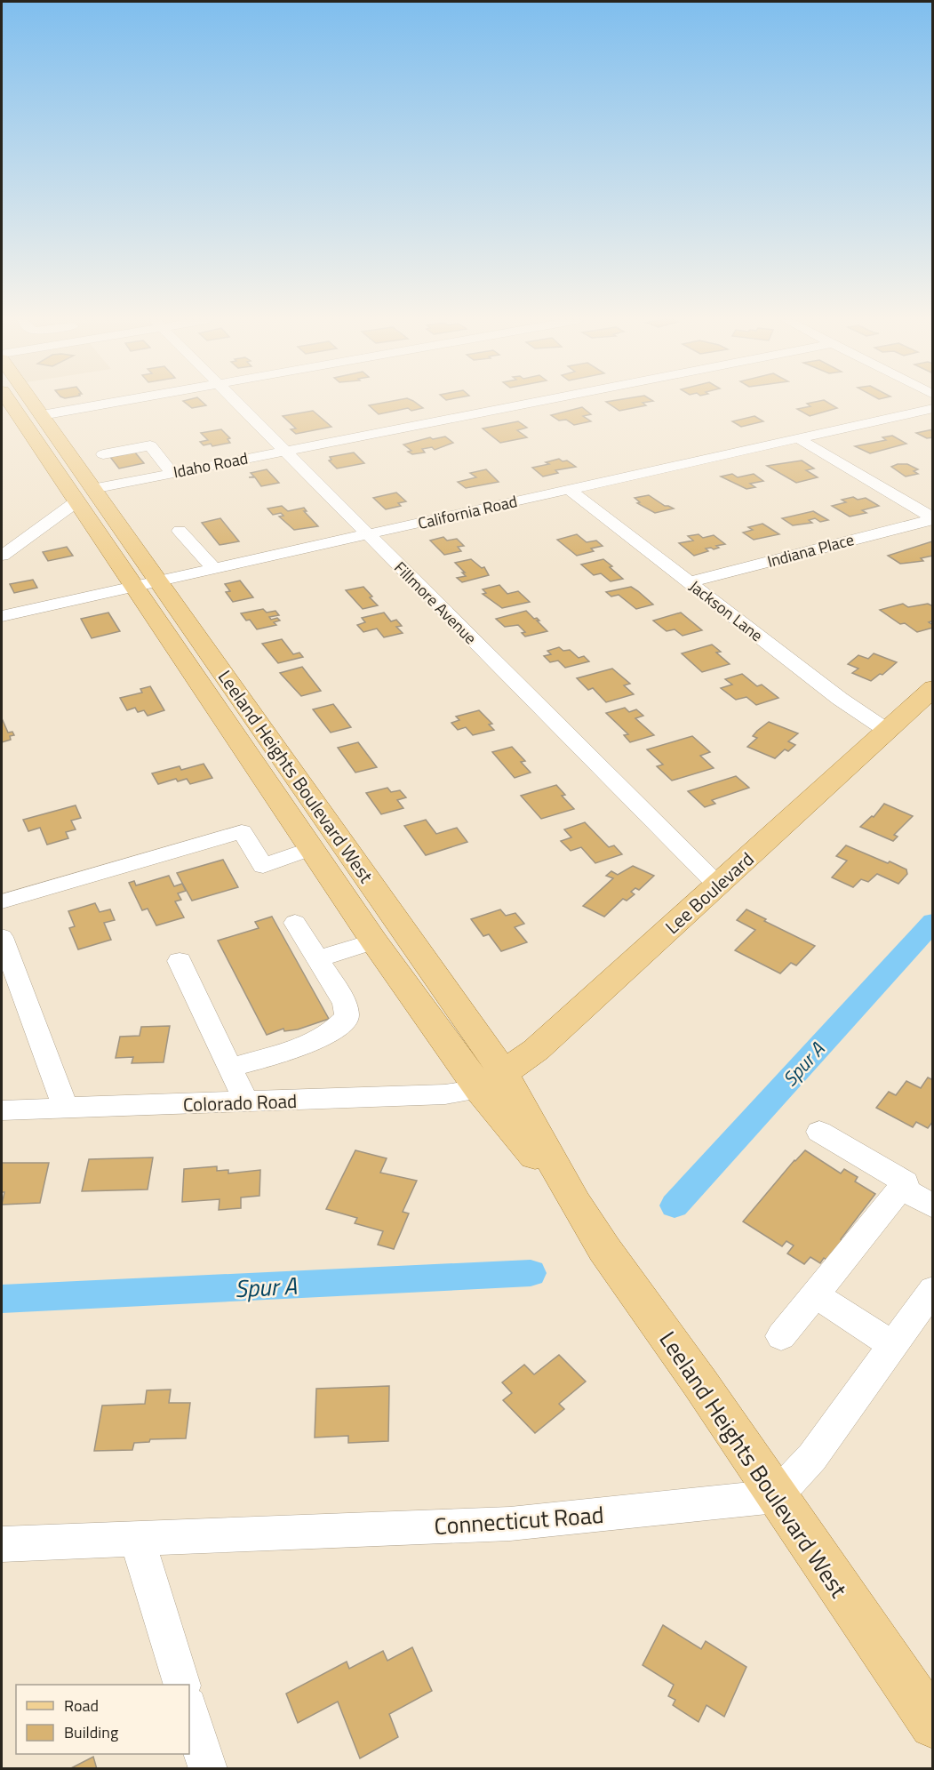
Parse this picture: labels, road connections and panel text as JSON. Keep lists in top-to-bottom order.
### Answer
{
  "streets": {
    "main road": ["Leeland Heights Boulevard West", "Lee Boulevard"],
    "street": [
      "Idaho Road",
      "California Road",
      "Indiana Place",
      "Fillmore Avenue",
      "Jackson Lane",
      "Colorado Road",
      "Connecticut Road"
    ]
  },
  "crossings": [
    ["Idaho Road", "Fillmore Avenue"],
    ["Idaho Road", "Leeland Heights Boulevard West"],
    ["California Road", "Fillmore Avenue"],
    ["California Road", "Jackson Lane"],
    ["California Road", "Leeland Heights Boulevard West"],
    ["Indiana Place", "Jackson Lane"],
    ["Fillmore Avenue", "Lee Boulevard"],
    ["Jackson Lane", "Lee Boulevard"],
    ["Leeland Heights Boulevard West", "Lee Boulevard"],
    ["Leeland Heights Boulevard West", "Colorado Road"],
    ["Leeland Heights Boulevard West", "Connecticut Road"],
    ["Lee Boulevard", "Colorado Road"]
  ],
  "water": ["Spur A"],
  "legend": ["Road", "Building"]
}
